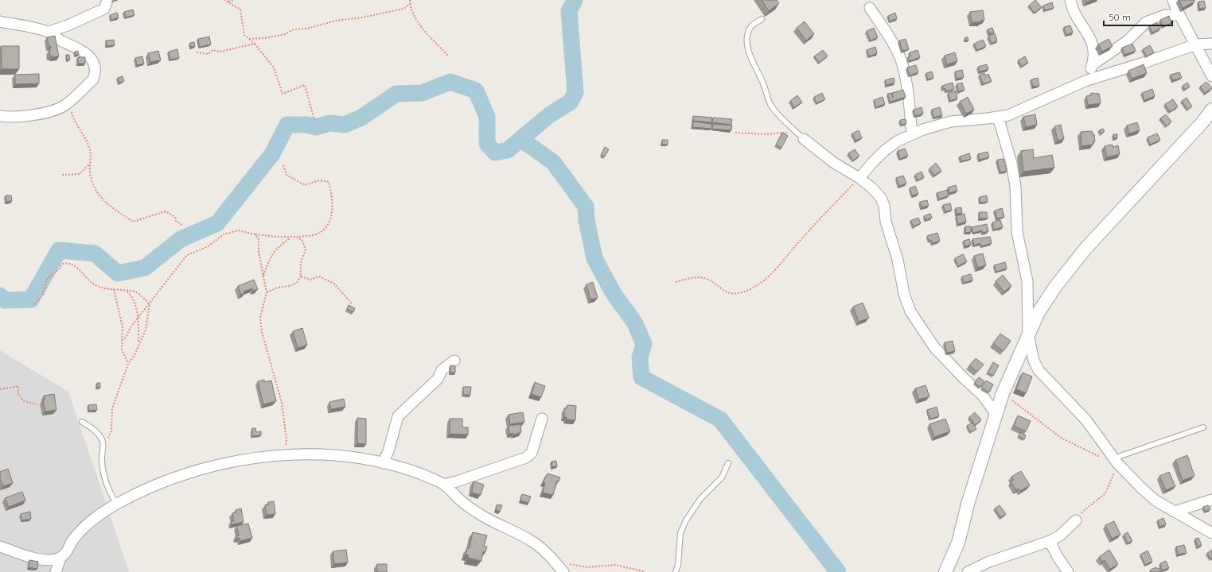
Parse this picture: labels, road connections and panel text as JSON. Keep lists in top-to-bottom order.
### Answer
{
  "scale_bar": "50 m"
}
